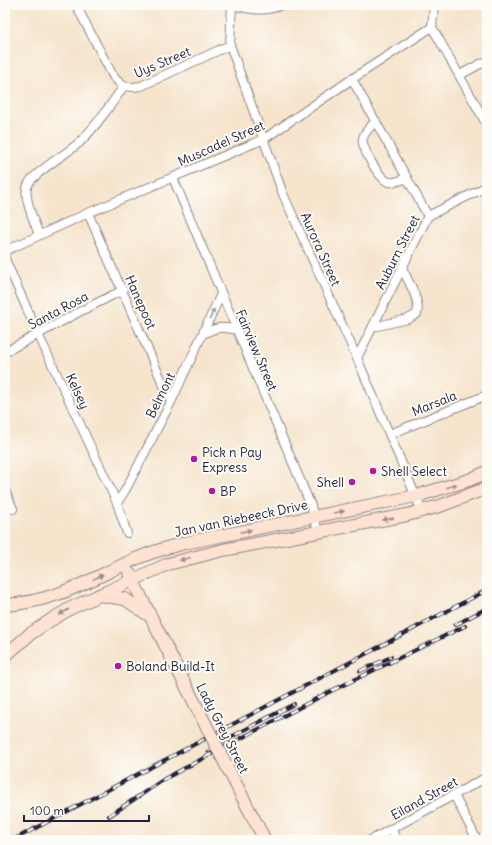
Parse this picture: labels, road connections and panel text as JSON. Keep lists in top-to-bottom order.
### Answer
{
  "streets": {
    "main road": ["Jan van Riebeeck Drive", "Lady Grey Street"],
    "street": [
      "Uys Street",
      "Muscadel Street",
      "Aurora Street",
      "Auburn Street",
      "Hanepoot",
      "Santa Rosa",
      "Fairview Street",
      "Kelsey",
      "Belmont",
      "Marsala",
      "Eiland Street"
    ]
  },
  "crossings": [
    ["Uys Street", "Aurora Street"],
    ["Muscadel Street", "Aurora Street"],
    ["Muscadel Street", "Hanepoot"],
    ["Muscadel Street", "Fairview Street"],
    ["Aurora Street", "Auburn Street"],
    ["Aurora Street", "Marsala"],
    ["Aurora Street", "Jan van Riebeeck Drive"],
    ["Hanepoot", "Santa Rosa"],
    ["Hanepoot", "Belmont"],
    ["Santa Rosa", "Kelsey"],
    ["Fairview Street", "Belmont"],
    ["Fairview Street", "Jan van Riebeeck Drive"],
    ["Kelsey", "Belmont"],
    ["Jan van Riebeeck Drive", "Lady Grey Street"]
  ],
  "places": [
    "Pick n Pay Express",
    "Shell Select",
    "Shell",
    "BP",
    "Boland Build-It"
  ],
  "scale_bar": "100 m"
}
